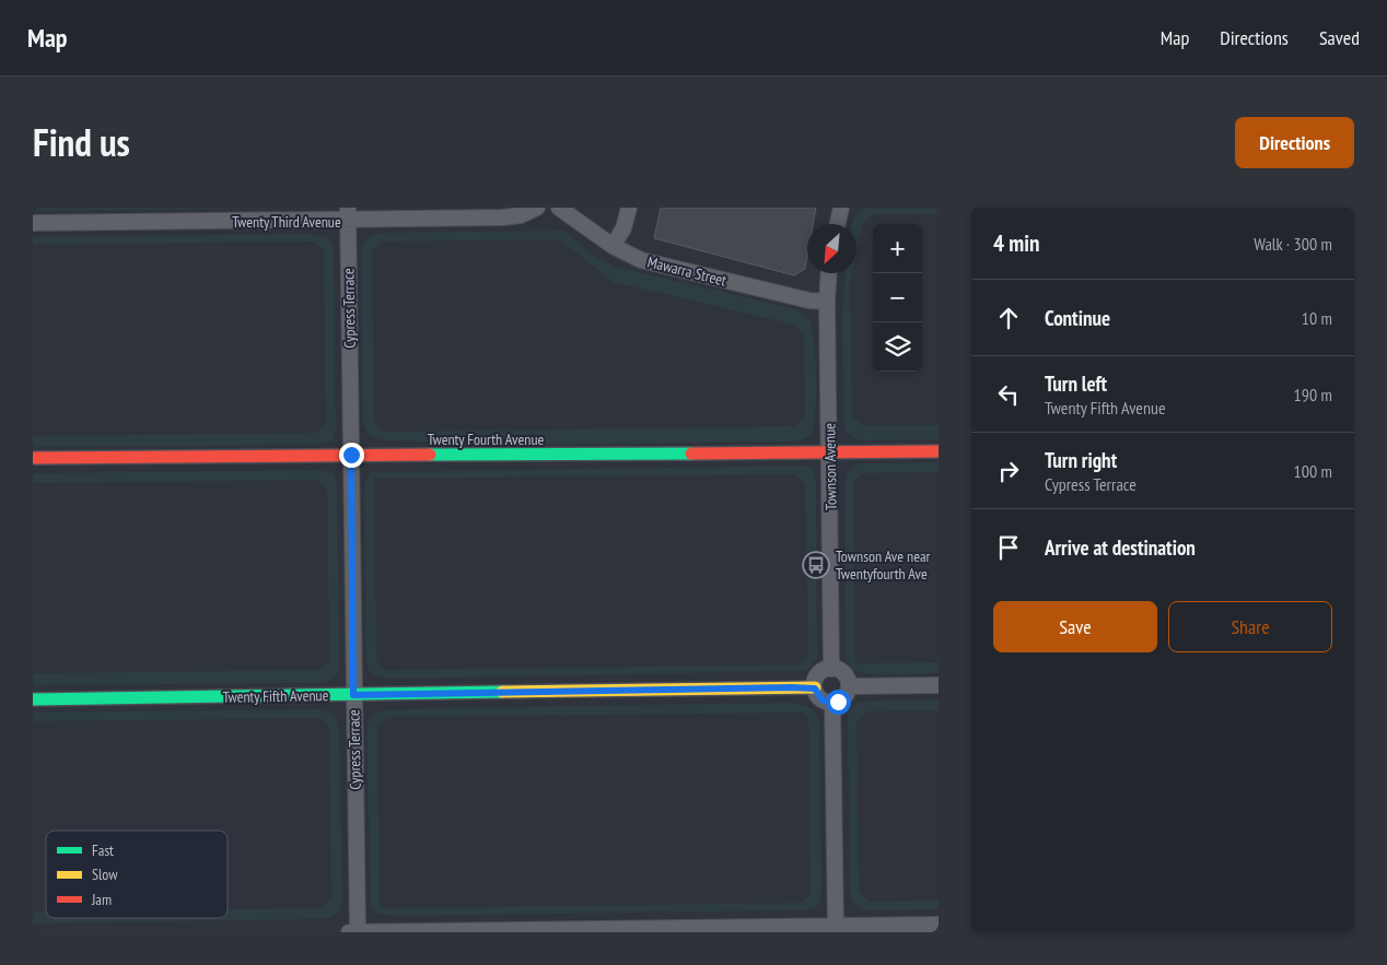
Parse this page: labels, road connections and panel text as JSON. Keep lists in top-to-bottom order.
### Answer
{
  "streets": {
    "street": [
      "Twenty Third Avenue",
      "Mawarra Street",
      "Cypress Terrace",
      "Twenty Fourth Avenue",
      "Townson Avenue",
      "Twenty Fifth Avenue"
    ]
  },
  "crossings": [
    ["Twenty Third Avenue", "Cypress Terrace"],
    ["Mawarra Street", "Townson Avenue"],
    ["Cypress Terrace", "Twenty Fourth Avenue"],
    ["Cypress Terrace", "Twenty Fifth Avenue"],
    ["Twenty Fourth Avenue", "Townson Avenue"],
    ["Townson Avenue", "Twenty Fifth Avenue"]
  ],
  "places": {
    "bus stop": ["Townson Ave near Twentyfourth Ave"]
  },
  "legend": ["Fast", "Slow", "Jam"],
  "north": "bottom left",
  "page": {
    "header": "Map",
    "nav": ["Map", "Directions", "Saved"],
    "title": "Find us",
    "buttons": [
      "Directions",
      ["Save", "Share"]
    ],
    "heading": ["4 min", "Walk · 300 m"],
    "map_buttons": ["+", "−"],
    "list": [
      ["Continue", "10 m"],
      ["Turn left", "Twenty Fifth Avenue", "190 m"],
      ["Turn right", "Cypress Terrace", "100 m"],
      "Arrive at destination"
    ]
  }
}
